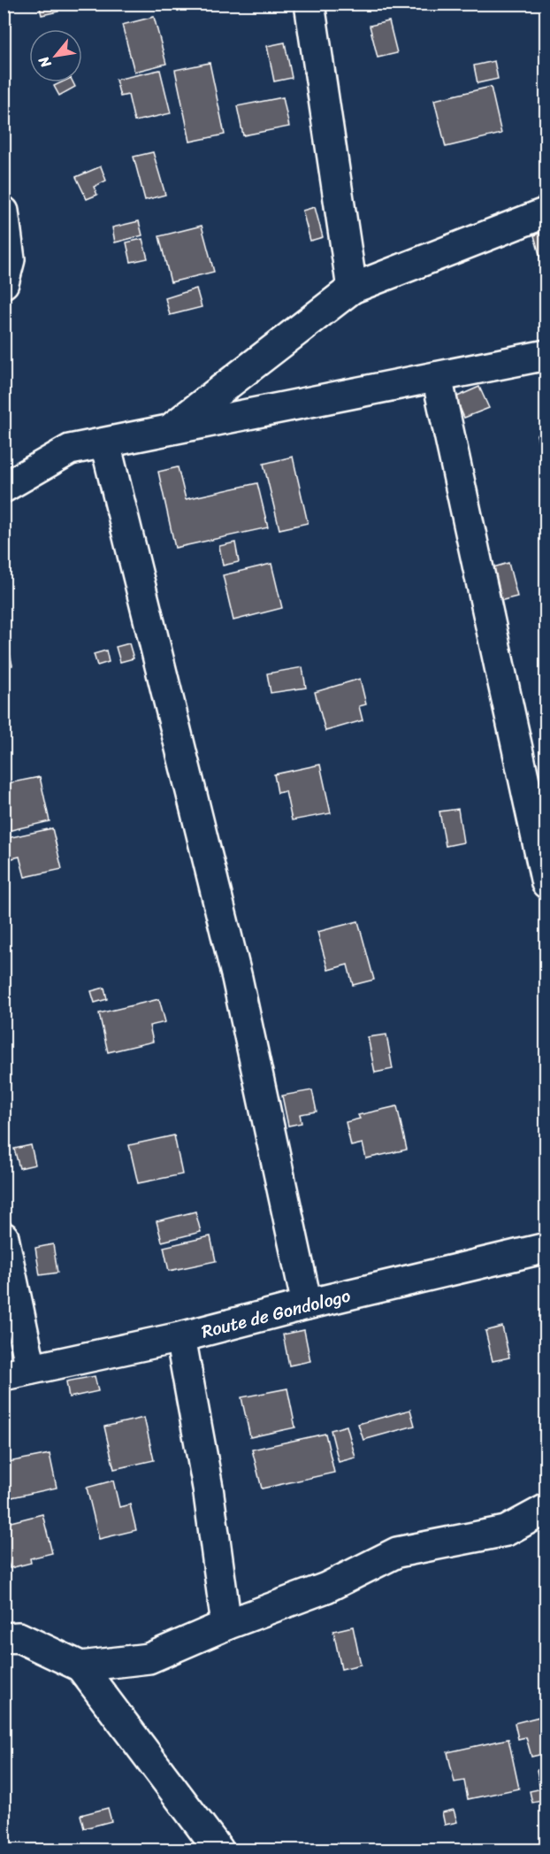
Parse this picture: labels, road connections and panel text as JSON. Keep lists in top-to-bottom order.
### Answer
{
  "streets": {
    "street": ["Route de Gondologo"]
  },
  "north": "bottom left"
}
